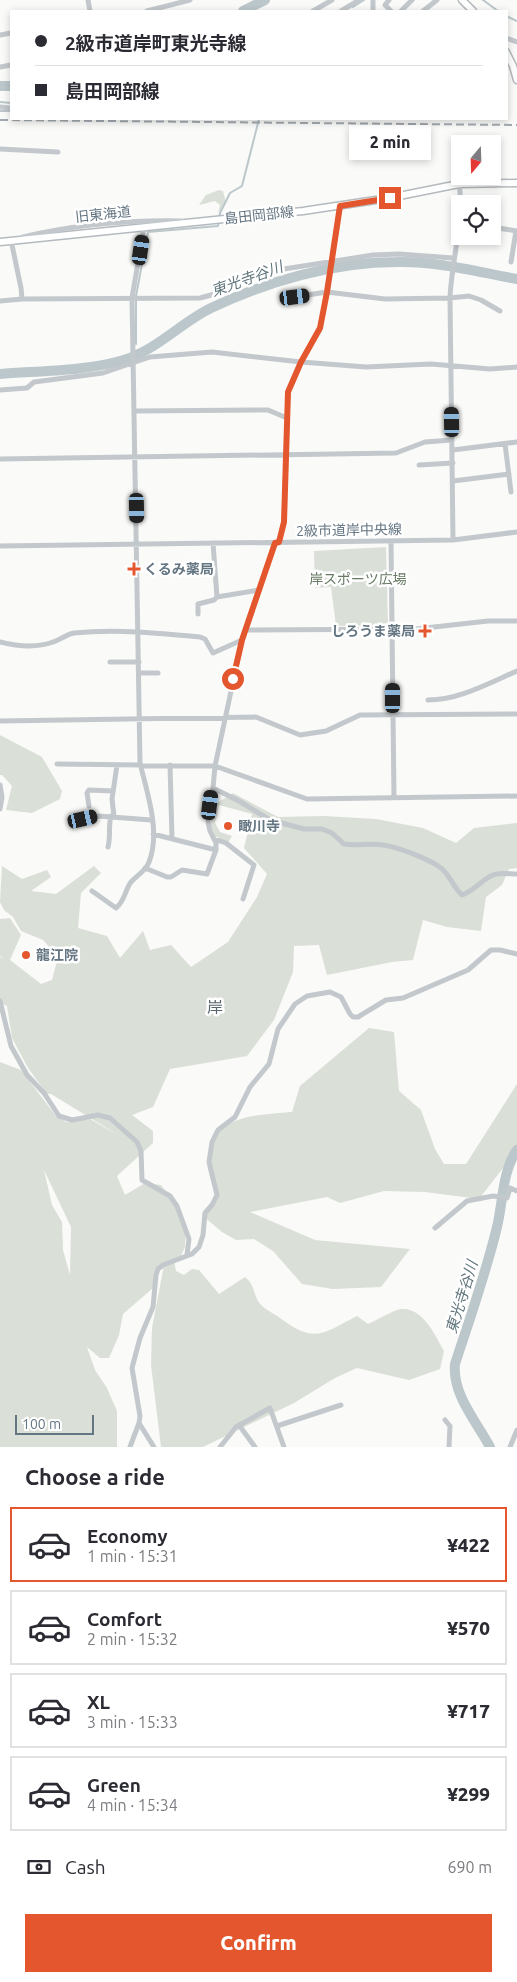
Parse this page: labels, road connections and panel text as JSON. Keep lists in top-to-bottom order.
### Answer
{
  "streets": {
    "main road": ["島田岡部線"],
    "street": ["旧東海道", "2級市道岸中央線"]
  },
  "crossings": [
    ["旧東海道", "島田岡部線"]
  ],
  "districts": ["岸"],
  "water": ["東光寺谷川"],
  "parks": ["岸スポーツ広場"],
  "places": {
    "health": ["くるみ薬局", "しろうま薬局"],
    "other": ["瞰川寺", "龍江院"]
  },
  "scale_bar": "100 m",
  "north": "bottom",
  "page": {
    "banner": ["2級市道岸町東光寺線", "島田岡部線"],
    "bubble": "2 min",
    "scale": "100 m",
    "heading": "Choose a ride",
    "list": [
      {
        "name": "Economy",
        "note": "1 min · 15:31",
        "value": "¥422"
      },
      {
        "name": "Comfort",
        "note": "2 min · 15:32",
        "value": "¥570"
      },
      {
        "name": "XL",
        "note": "3 min · 15:33",
        "value": "¥717"
      },
      {
        "name": "Green",
        "note": "4 min · 15:34",
        "value": "¥299"
      }
    ],
    "pay": ["Cash", "690 m"],
    "buttons": "Confirm"
  }
}
